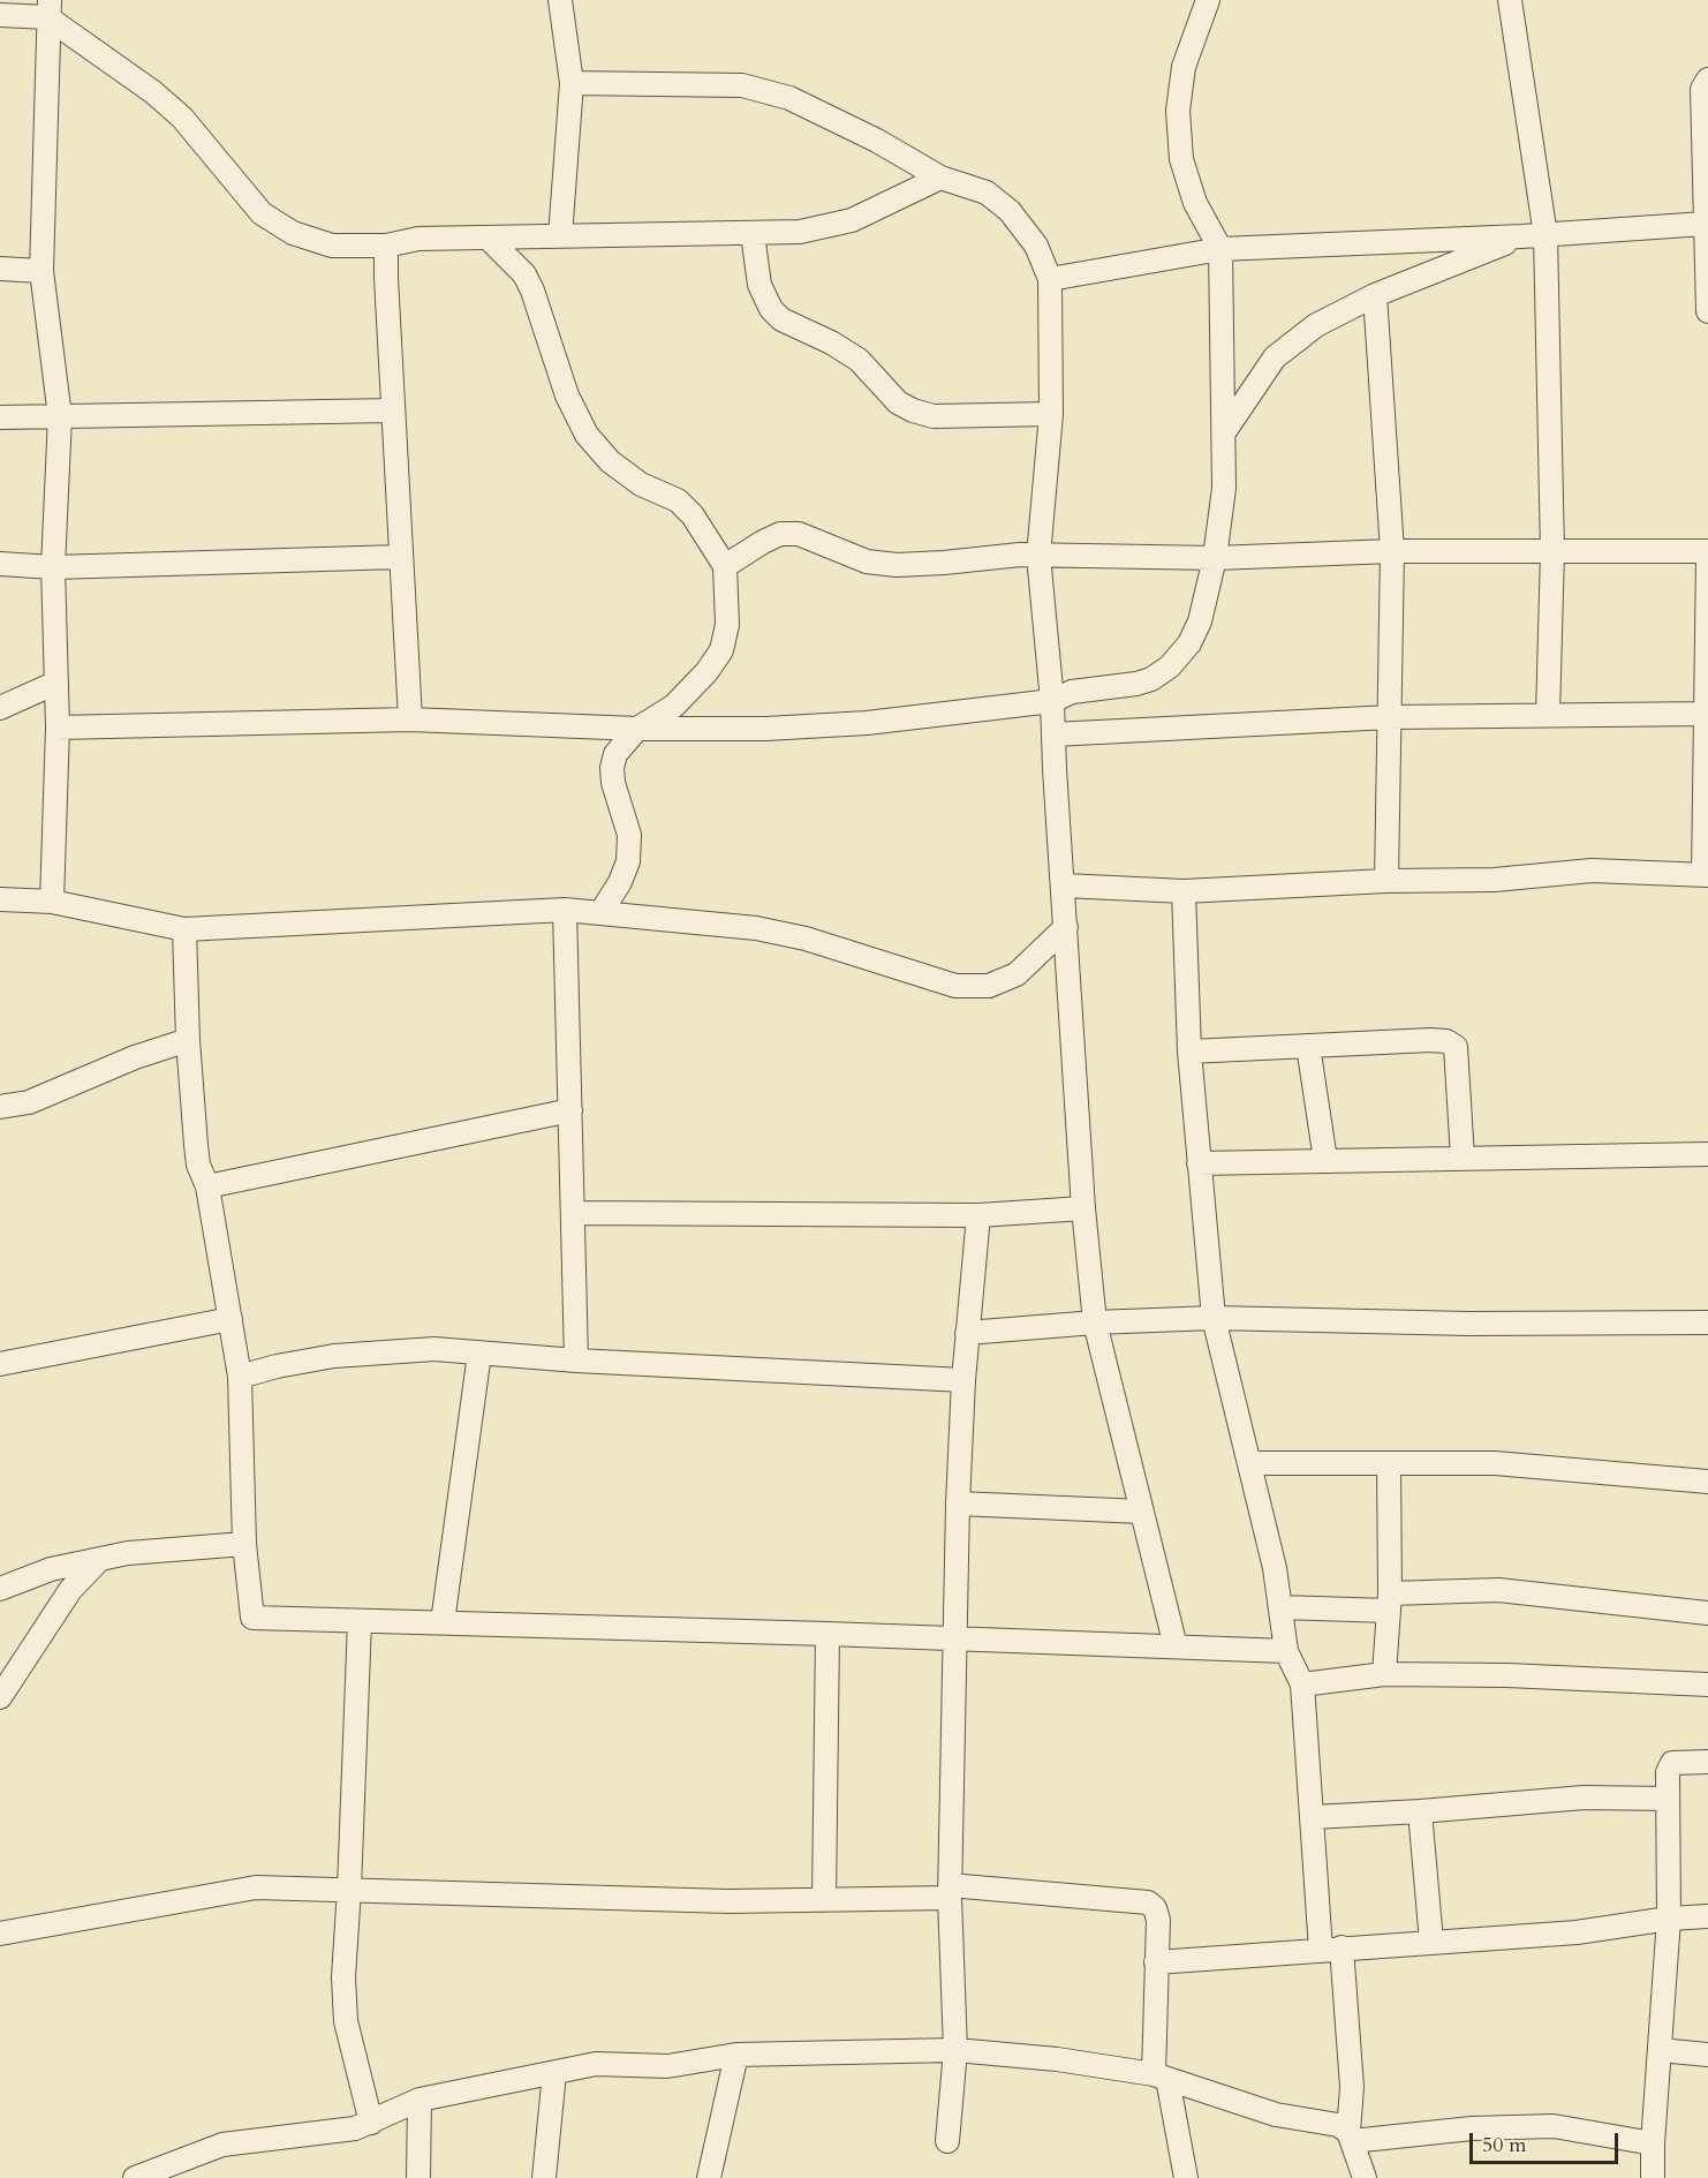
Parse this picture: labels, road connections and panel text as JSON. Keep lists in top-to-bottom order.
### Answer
{
  "scale_bar": "50 m"
}
